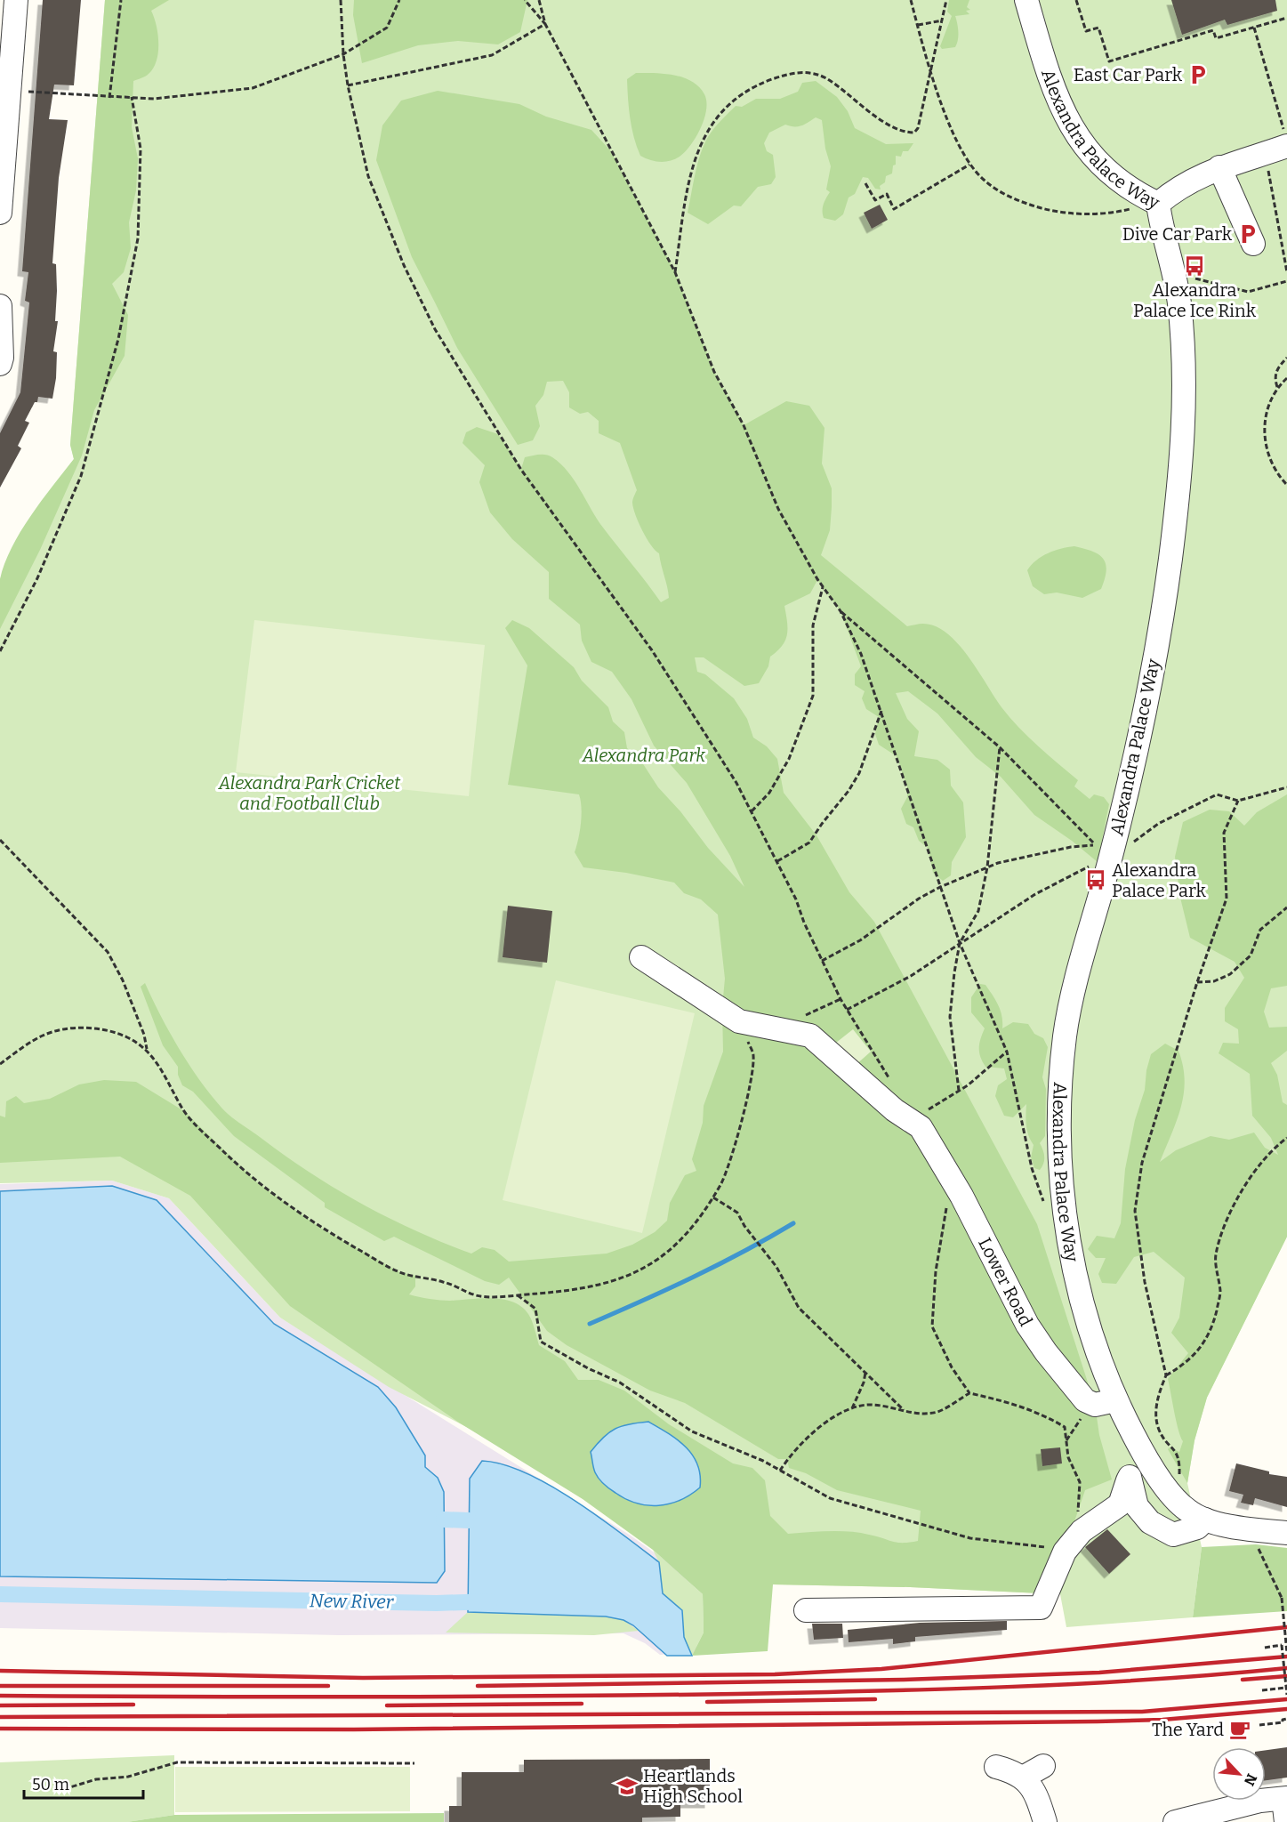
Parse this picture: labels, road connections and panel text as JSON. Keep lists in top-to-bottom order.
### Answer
{
  "streets": {
    "street": ["Alexandra Palace Way", "Lower Road"]
  },
  "crossings": [
    ["Alexandra Palace Way", "Lower Road"]
  ],
  "water": ["New River"],
  "parks": ["Alexandra Park", "Alexandra Park Cricket and Football Club"],
  "places": {
    "parking": ["East Car Park", "Dive Car Park"],
    "bus stop": ["Alexandra Palace Ice Rink", "Alexandra Palace Park"],
    "cafe": ["The Yard"],
    "school or university": ["Heartlands High School"]
  },
  "scale_bar": "50 m",
  "north": "bottom right"
}
